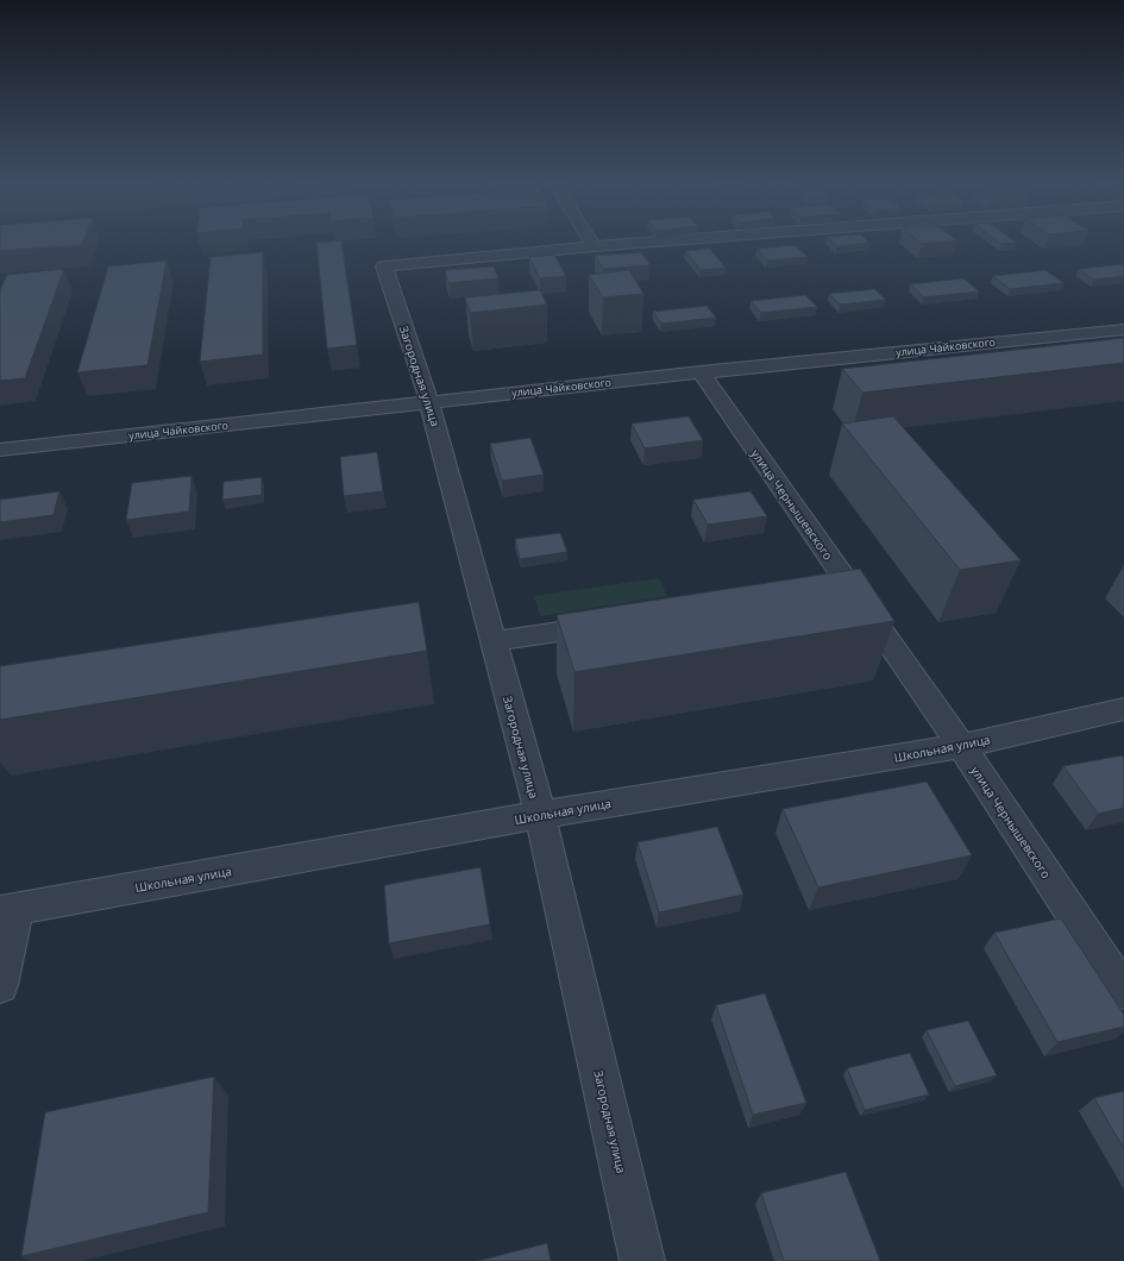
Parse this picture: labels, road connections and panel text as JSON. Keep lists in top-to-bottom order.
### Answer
{
  "streets": {
    "street": [
      "улица Чайковского",
      "Загородная улица",
      "улица Чернышевского",
      "Школьная улица"
    ]
  },
  "crossings": [
    ["улица Чайковского", "Загородная улица"],
    ["улица Чайковского", "улица Чернышевского"],
    ["Загородная улица", "Школьная улица"],
    ["улица Чернышевского", "Школьная улица"]
  ]
}
